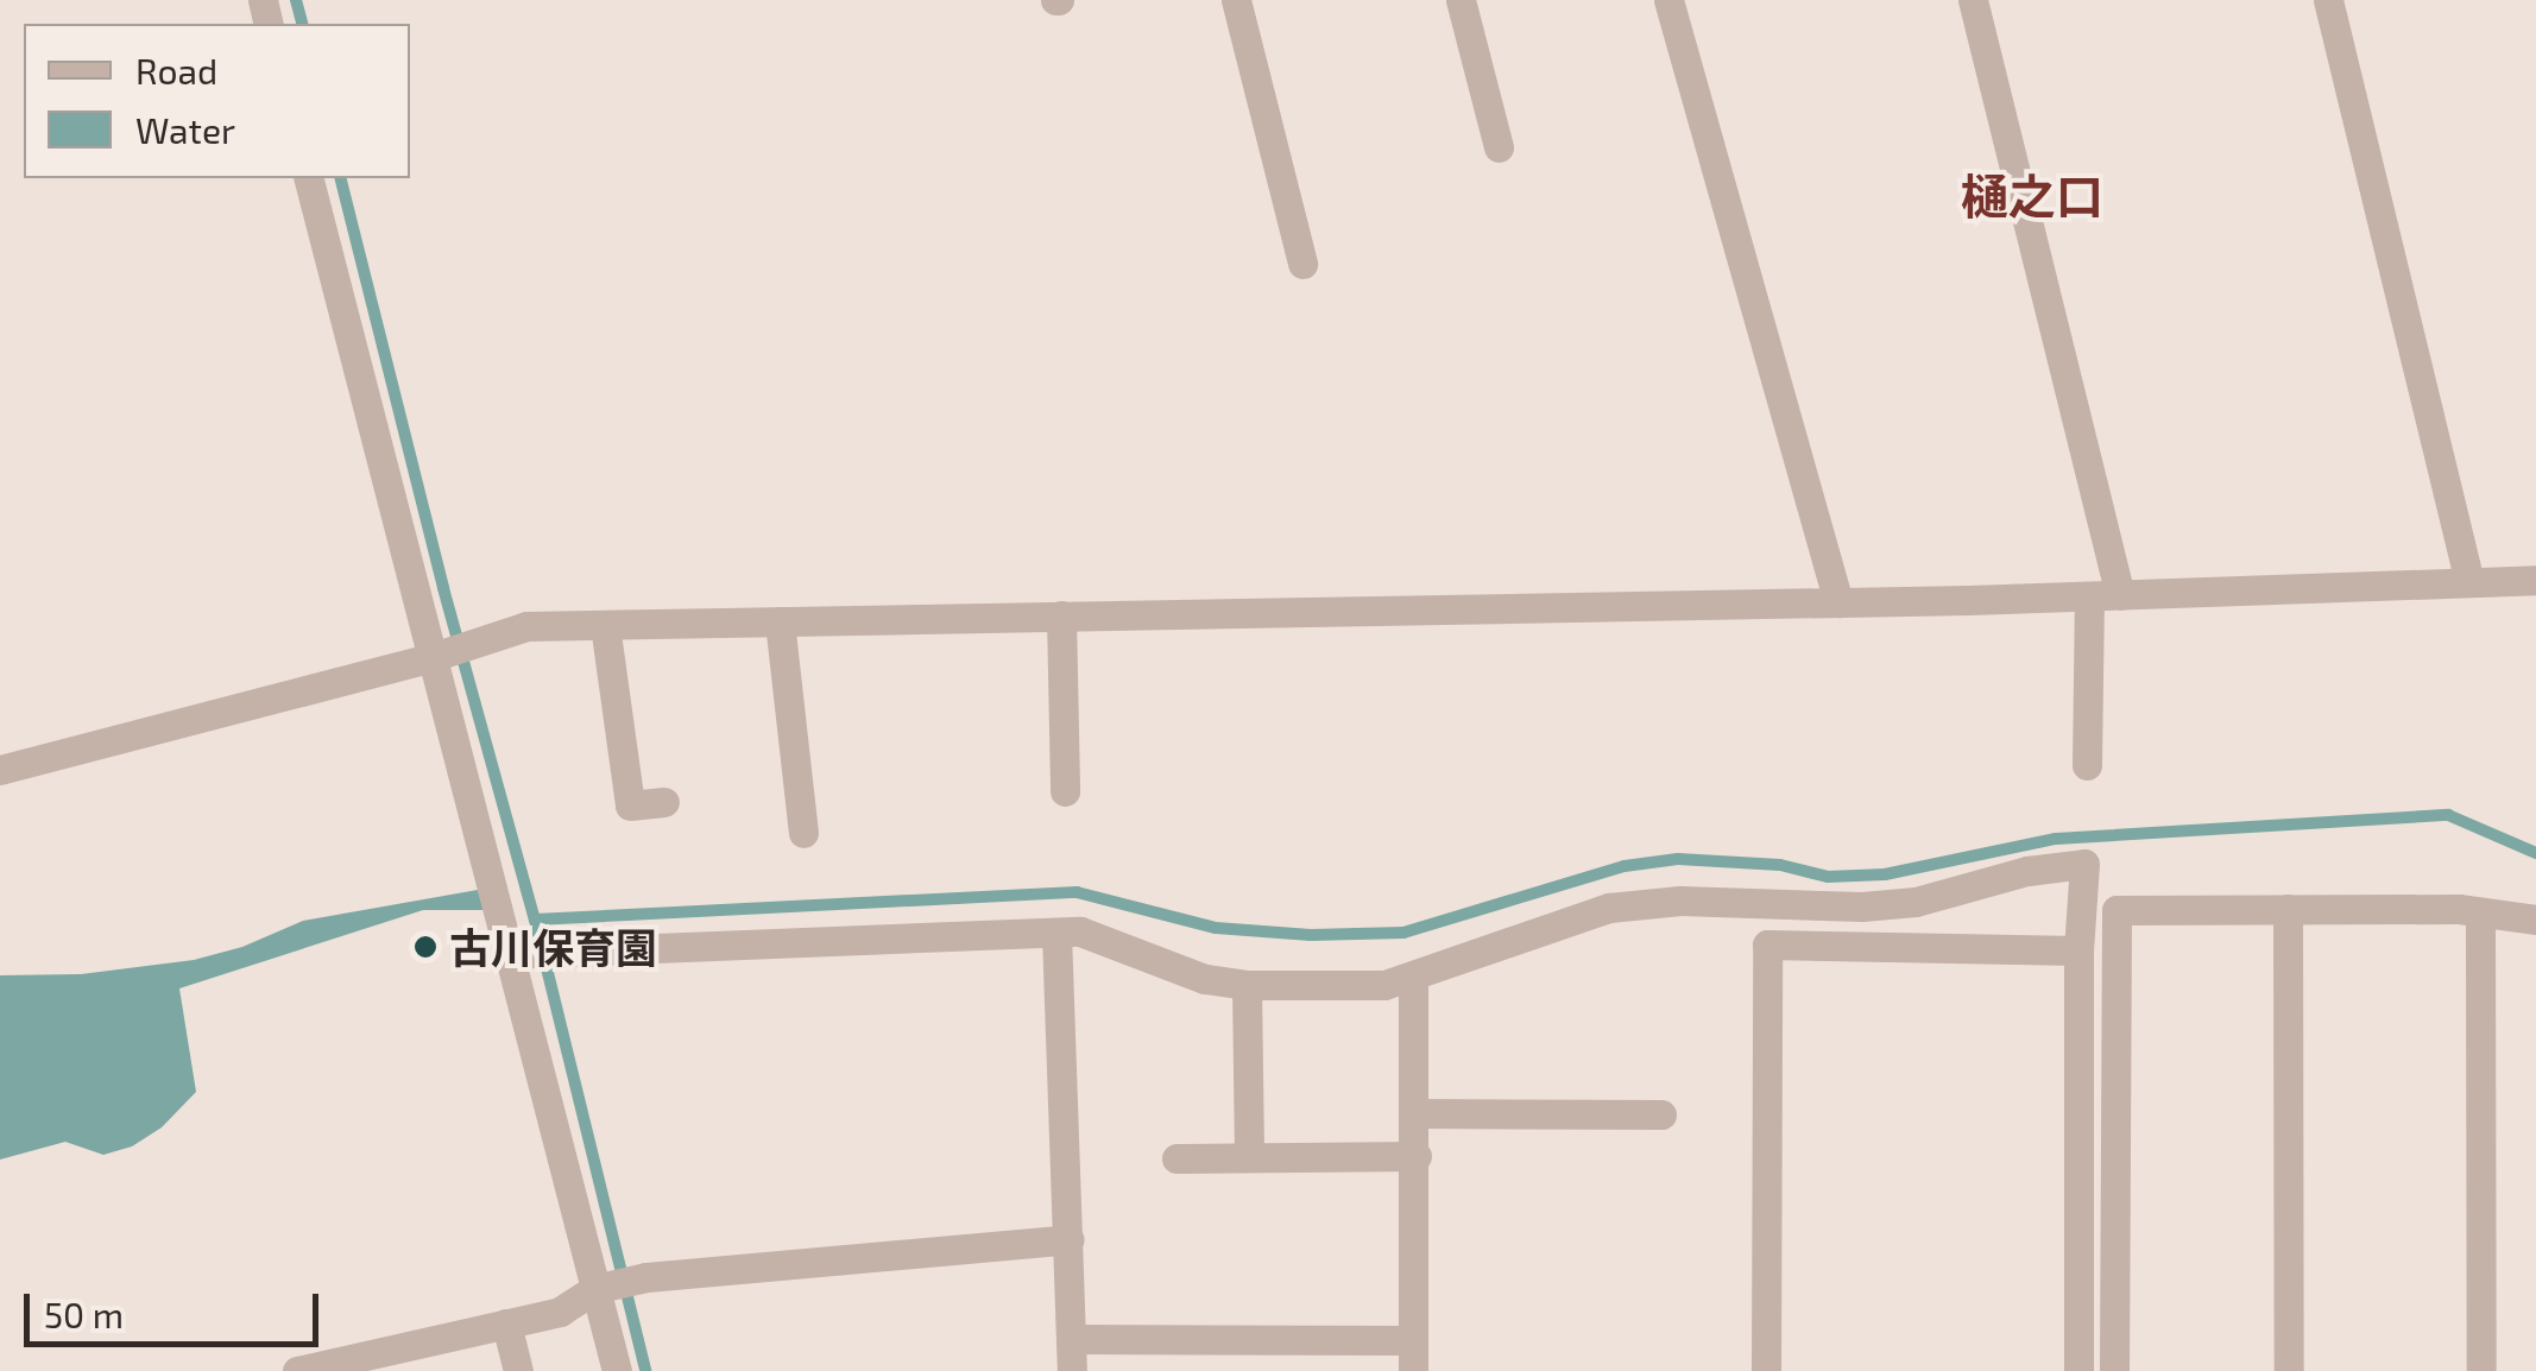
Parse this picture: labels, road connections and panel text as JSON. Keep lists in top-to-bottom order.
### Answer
{
  "districts": ["樋之口"],
  "places": ["古川保育園"],
  "legend": ["Road", "Water"],
  "scale_bar": "50 m"
}
